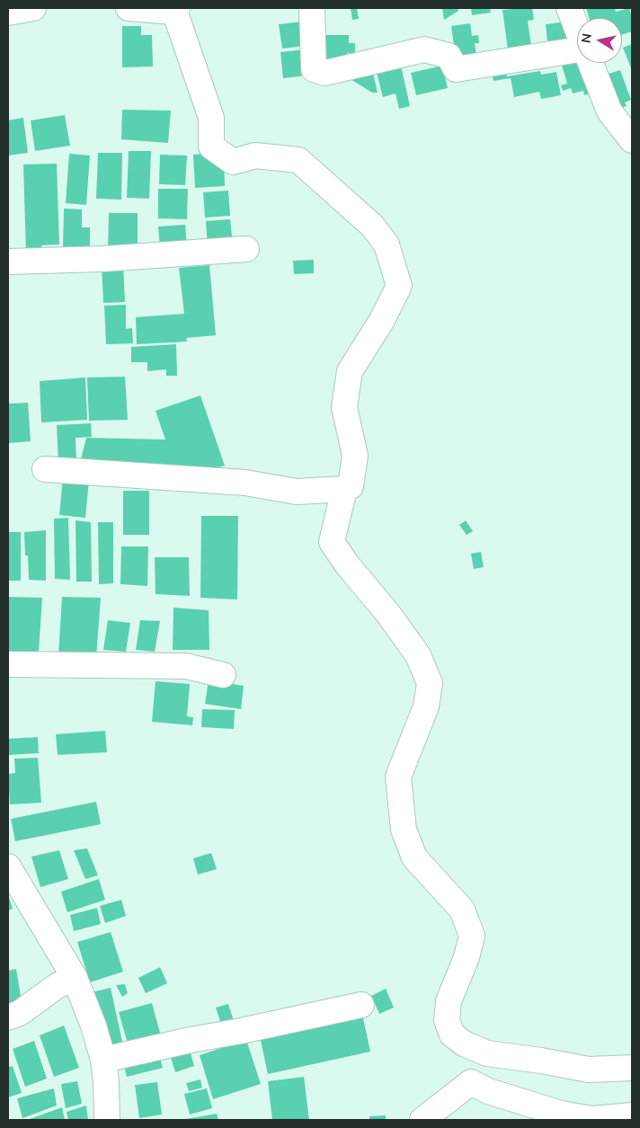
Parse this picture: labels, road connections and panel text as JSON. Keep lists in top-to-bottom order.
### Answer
{
  "north": "left"
}
